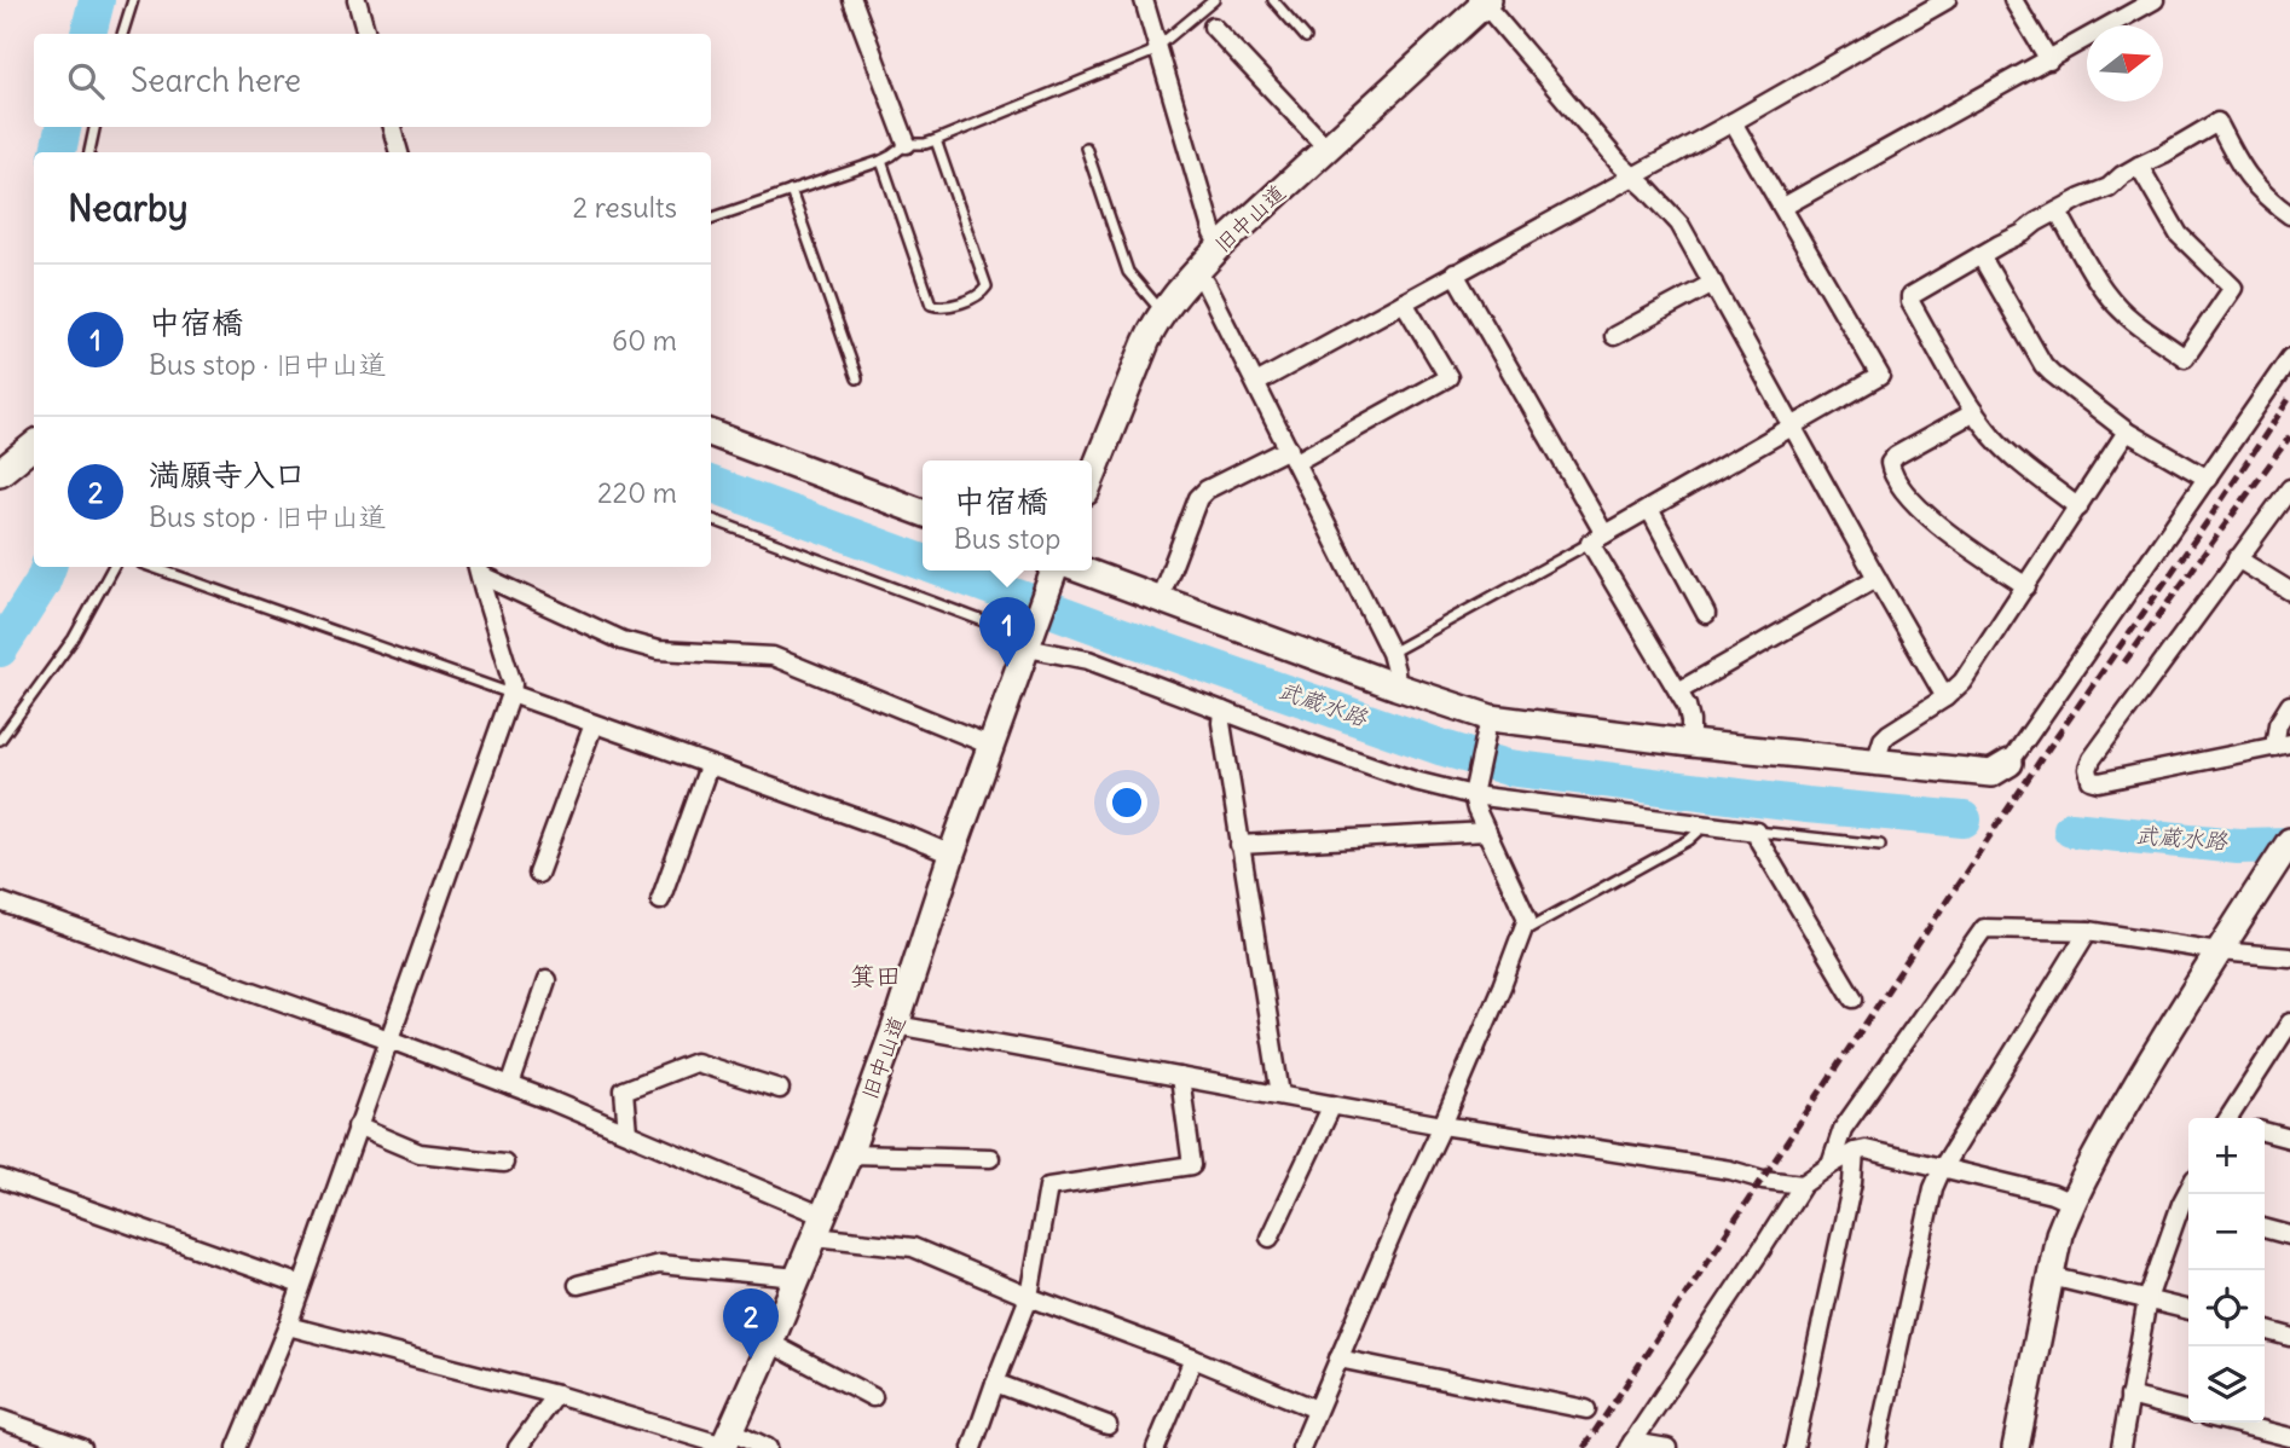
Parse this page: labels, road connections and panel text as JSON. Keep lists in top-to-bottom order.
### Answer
{
  "streets": {
    "street": ["旧中山道"]
  },
  "districts": ["箕田"],
  "water": ["武蔵水路"],
  "north": "right",
  "page": {
    "search": "Search here",
    "heading": ["Nearby", "2 results"],
    "list": [
      {
        "mark": "1",
        "name": "中宿橋",
        "note": "Bus stop · 旧中山道",
        "value": "60 m"
      },
      {
        "mark": "2",
        "name": "満願寺入口",
        "note": "Bus stop · 旧中山道",
        "value": "220 m"
      }
    ],
    "popup": ["中宿橋", "Bus stop"],
    "pins": ["1", "2"],
    "map_buttons": ["+", "−"]
  }
}
